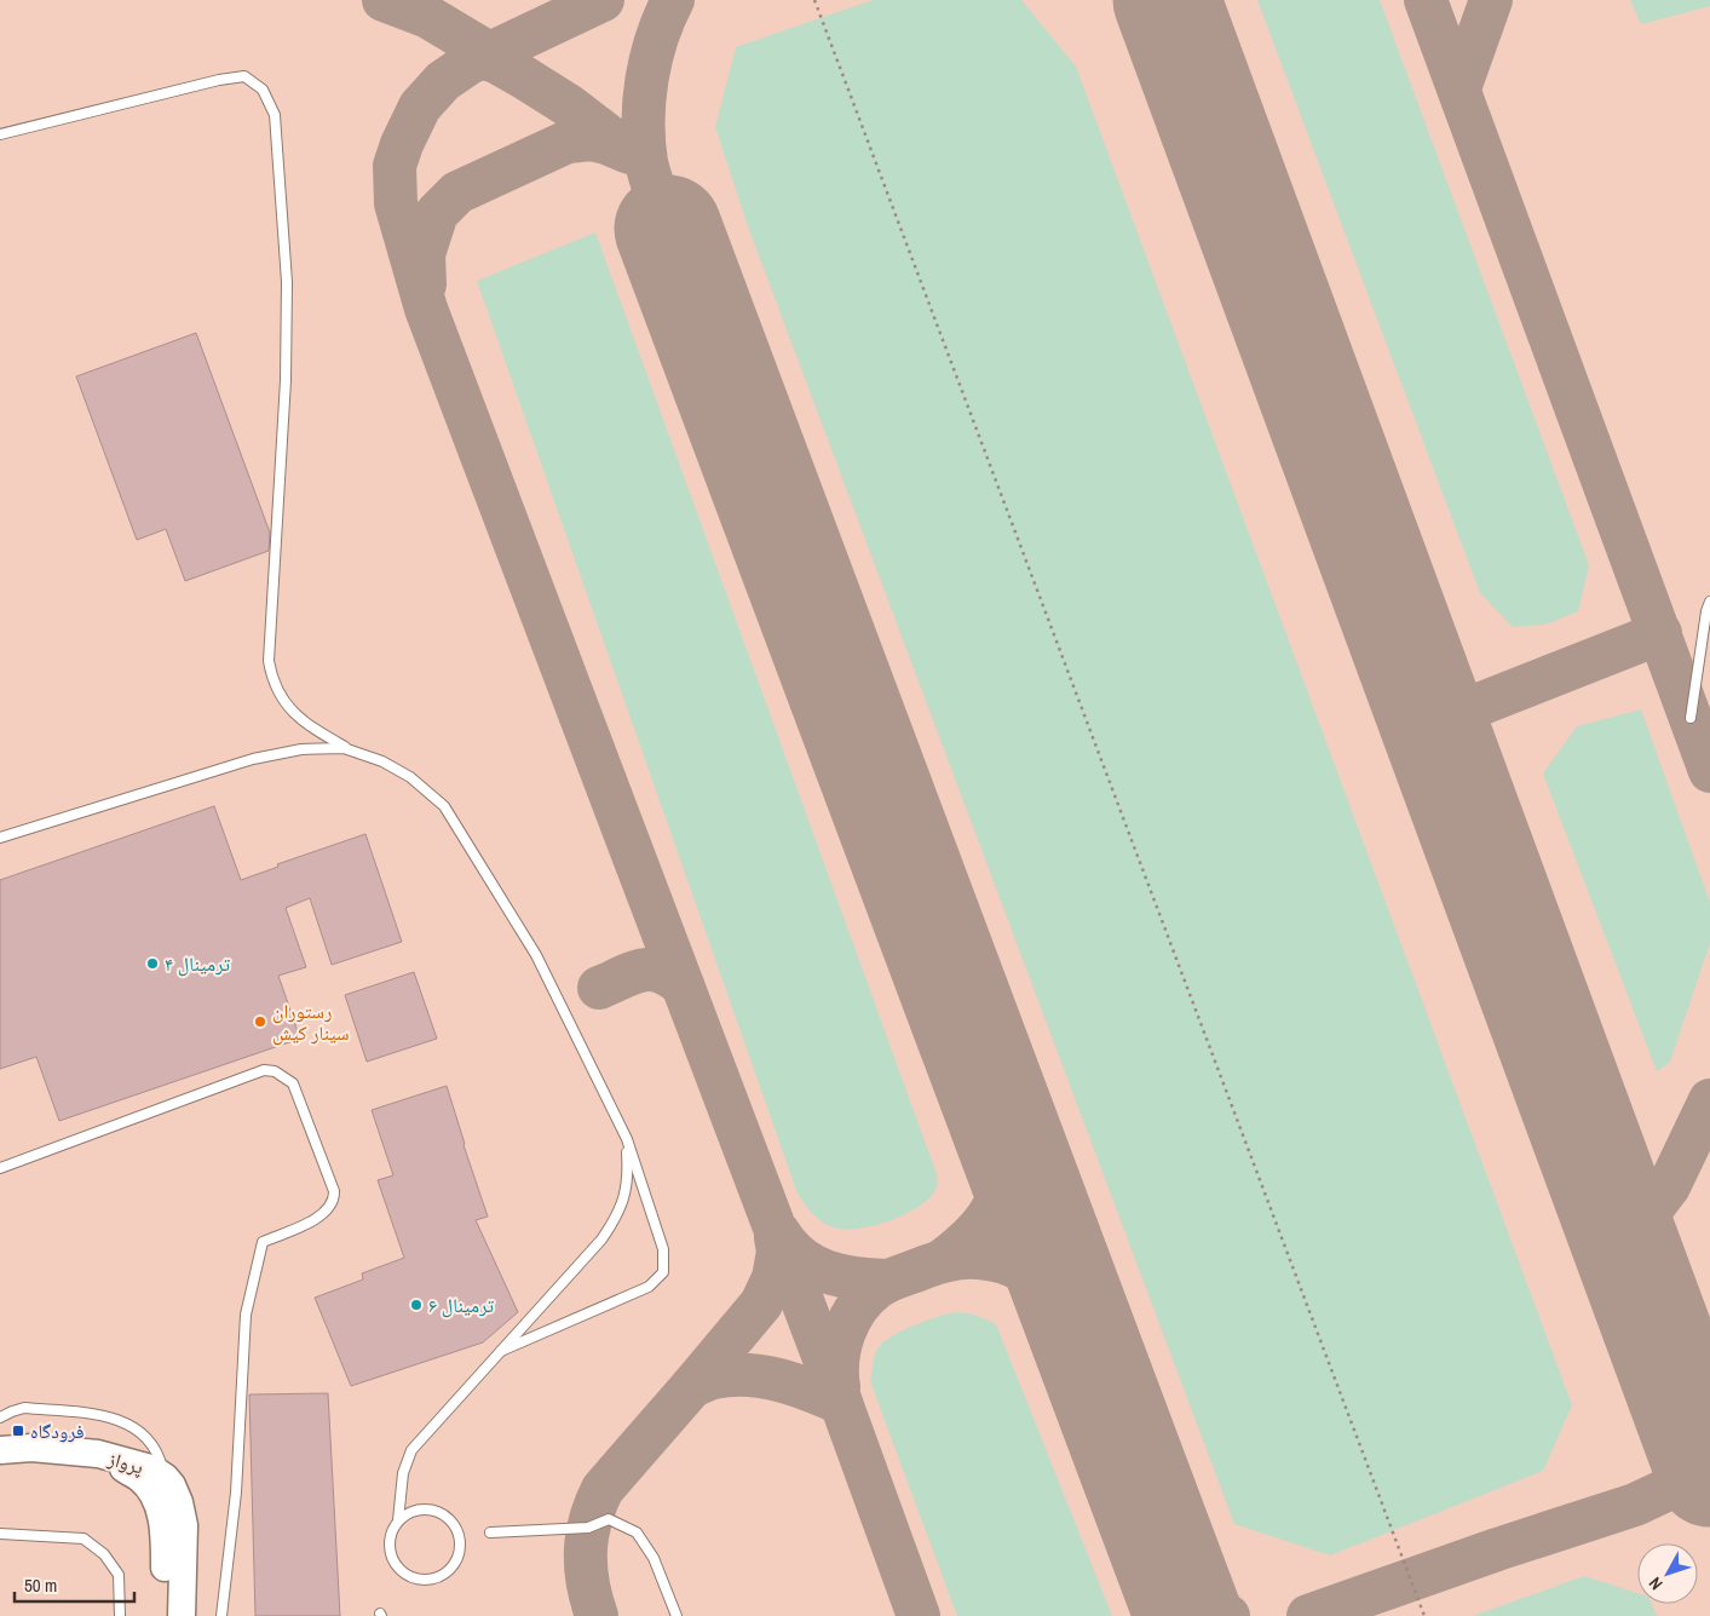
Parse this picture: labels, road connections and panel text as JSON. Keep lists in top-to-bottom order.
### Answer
{
  "streets": {
    "main road": ["پرواز"]
  },
  "places": {
    "other": ["ترمینال ۴", "رستوران سینار کیش", "ترمینال ۶"],
    "transit": ["فرودگاه"]
  },
  "scale_bar": "50 m",
  "north": "bottom left"
}
